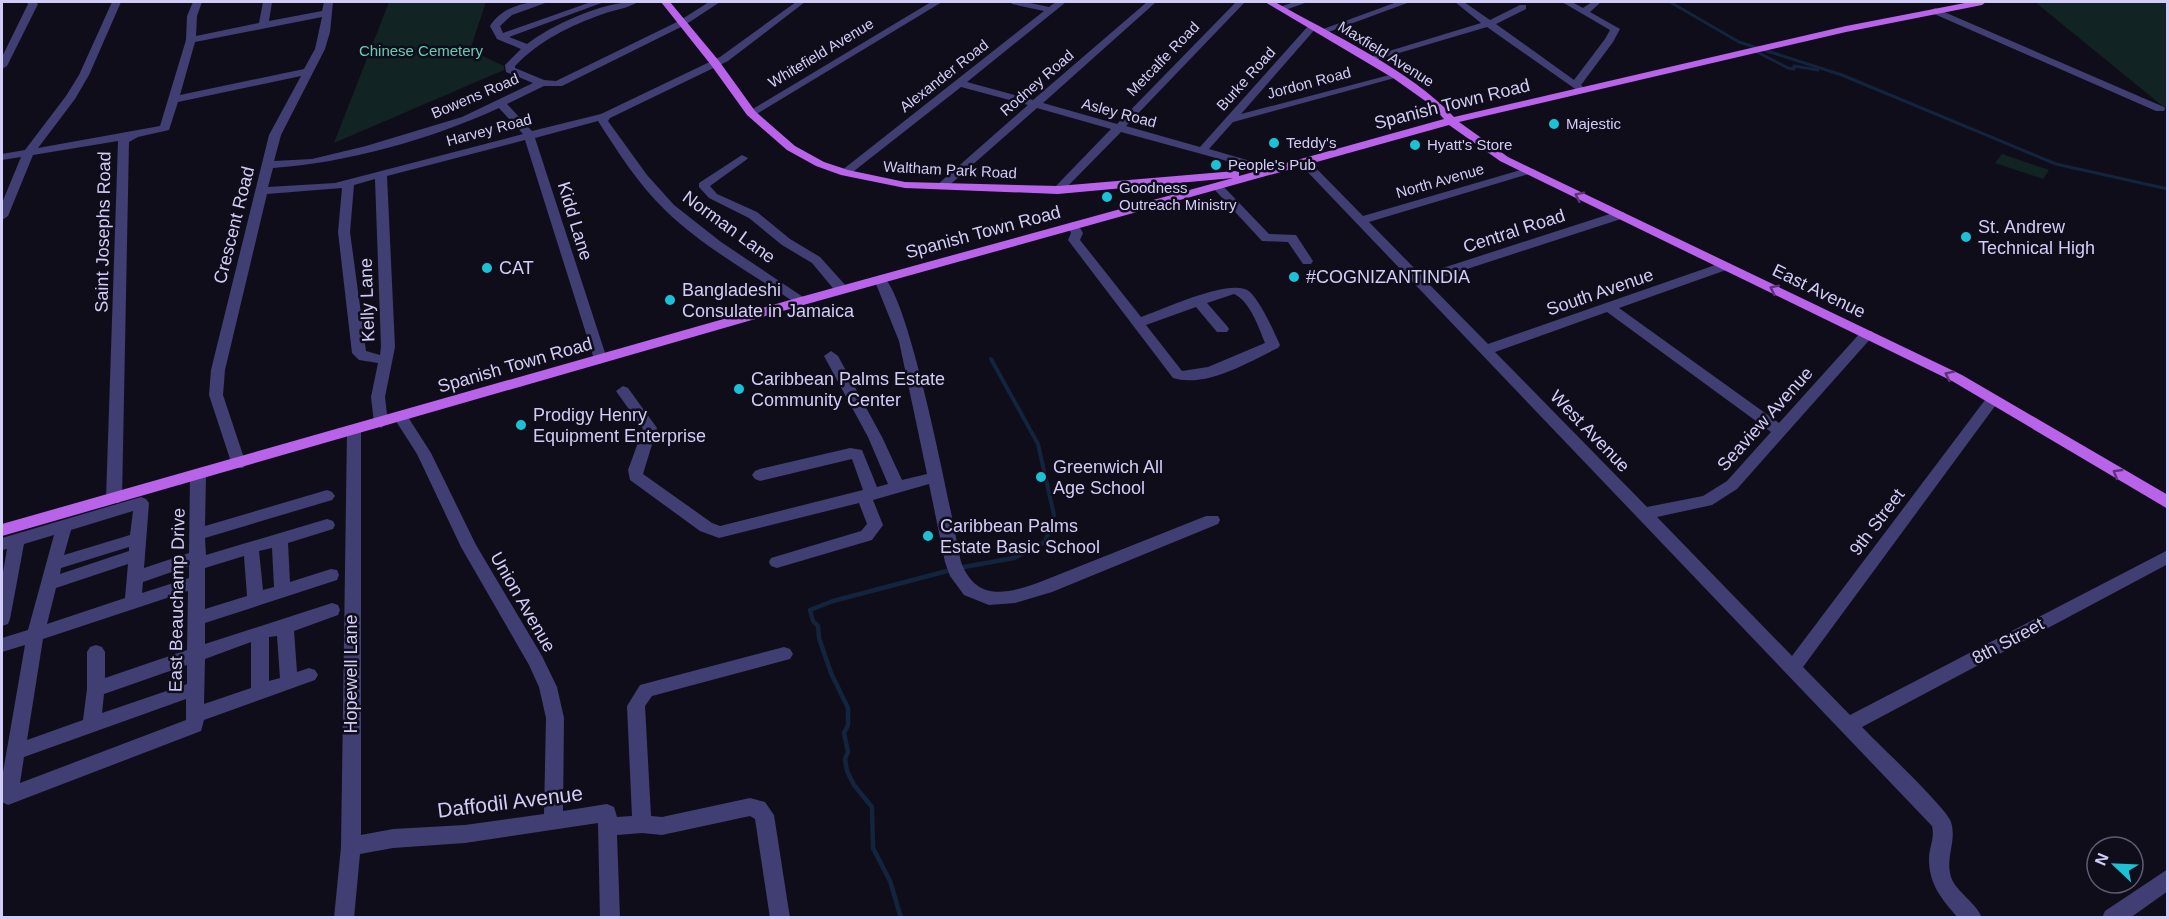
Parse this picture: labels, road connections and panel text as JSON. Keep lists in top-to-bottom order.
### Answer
{
  "streets": {
    "main road": [
      "Maxfield Avenue",
      "Spanish Town Road",
      "Waltham Park Road",
      "East Avenue"
    ],
    "street": [
      "Whitefield Avenue",
      "Metcalfe Road",
      "Alexander Road",
      "Burke Road",
      "Rodney Road",
      "Jordon Road",
      "Bowens Road",
      "Asley Road",
      "Harvey Road",
      "North Avenue",
      "Kidd Lane",
      "Crescent Road",
      "Norman Lane",
      "Central Road",
      "Saint Josephs Road",
      "South Avenue",
      "Kelly Lane",
      "Seaview Avenue",
      "West Avenue",
      "9th Street",
      "East Beauchamp Drive",
      "Union Avenue",
      "8th Street",
      "Hopewell Lane",
      "Daffodil Avenue"
    ]
  },
  "crossings": [
    ["Whitefield Avenue", "Waltham Park Road"],
    ["Maxfield Avenue", "Burke Road"],
    ["Maxfield Avenue", "Jordon Road"],
    ["Maxfield Avenue", "Spanish Town Road"],
    ["Maxfield Avenue", "East Avenue"],
    ["Metcalfe Road", "Asley Road"],
    ["Metcalfe Road", "Waltham Park Road"],
    ["Alexander Road", "Asley Road"],
    ["Alexander Road", "Waltham Park Road"],
    ["Burke Road", "Jordon Road"],
    ["Burke Road", "Asley Road"],
    ["Rodney Road", "Asley Road"],
    ["Rodney Road", "Waltham Park Road"],
    ["Bowens Road", "Waltham Park Road"],
    ["Bowens Road", "Kidd Lane"],
    ["Bowens Road", "Crescent Road"],
    ["Spanish Town Road", "Asley Road"],
    ["Spanish Town Road", "Waltham Park Road"],
    ["Spanish Town Road", "Kidd Lane"],
    ["Spanish Town Road", "Crescent Road"],
    ["Spanish Town Road", "Norman Lane"],
    ["Spanish Town Road", "Saint Josephs Road"],
    ["Spanish Town Road", "East Avenue"],
    ["Spanish Town Road", "Kelly Lane"],
    ["Spanish Town Road", "West Avenue"],
    ["Spanish Town Road", "East Beauchamp Drive"],
    ["Spanish Town Road", "Union Avenue"],
    ["Spanish Town Road", "Hopewell Lane"],
    ["Asley Road", "Waltham Park Road"],
    ["Harvey Road", "Waltham Park Road"],
    ["Harvey Road", "Kidd Lane"],
    ["Harvey Road", "Crescent Road"],
    ["Harvey Road", "Norman Lane"],
    ["Harvey Road", "Kelly Lane"],
    ["North Avenue", "East Avenue"],
    ["North Avenue", "West Avenue"],
    ["Central Road", "East Avenue"],
    ["Central Road", "West Avenue"],
    ["East Avenue", "South Avenue"],
    ["East Avenue", "Seaview Avenue"],
    ["East Avenue", "9th Street"],
    ["South Avenue", "West Avenue"],
    ["Seaview Avenue", "West Avenue"],
    ["West Avenue", "9th Street"],
    ["West Avenue", "8th Street"],
    ["Union Avenue", "Daffodil Avenue"],
    ["Hopewell Lane", "Daffodil Avenue"]
  ],
  "one_way": ["East Avenue"],
  "parks": ["Chinese Cemetery"],
  "places": [
    "Majestic",
    "Teddy's",
    "Hyatt's Store",
    "People's Pub",
    "Goodness Outreach Ministry",
    "St. Andrew Technical High",
    "CAT",
    "#COGNIZANTINDIA",
    "Bangladeshi Consulate in Jamaica",
    "Caribbean Palms Estate Community Center",
    "Prodigy Henry Equipment Enterprise",
    "Greenwich All Age School",
    "Caribbean Palms Estate Basic School"
  ],
  "north": "top left"
}
